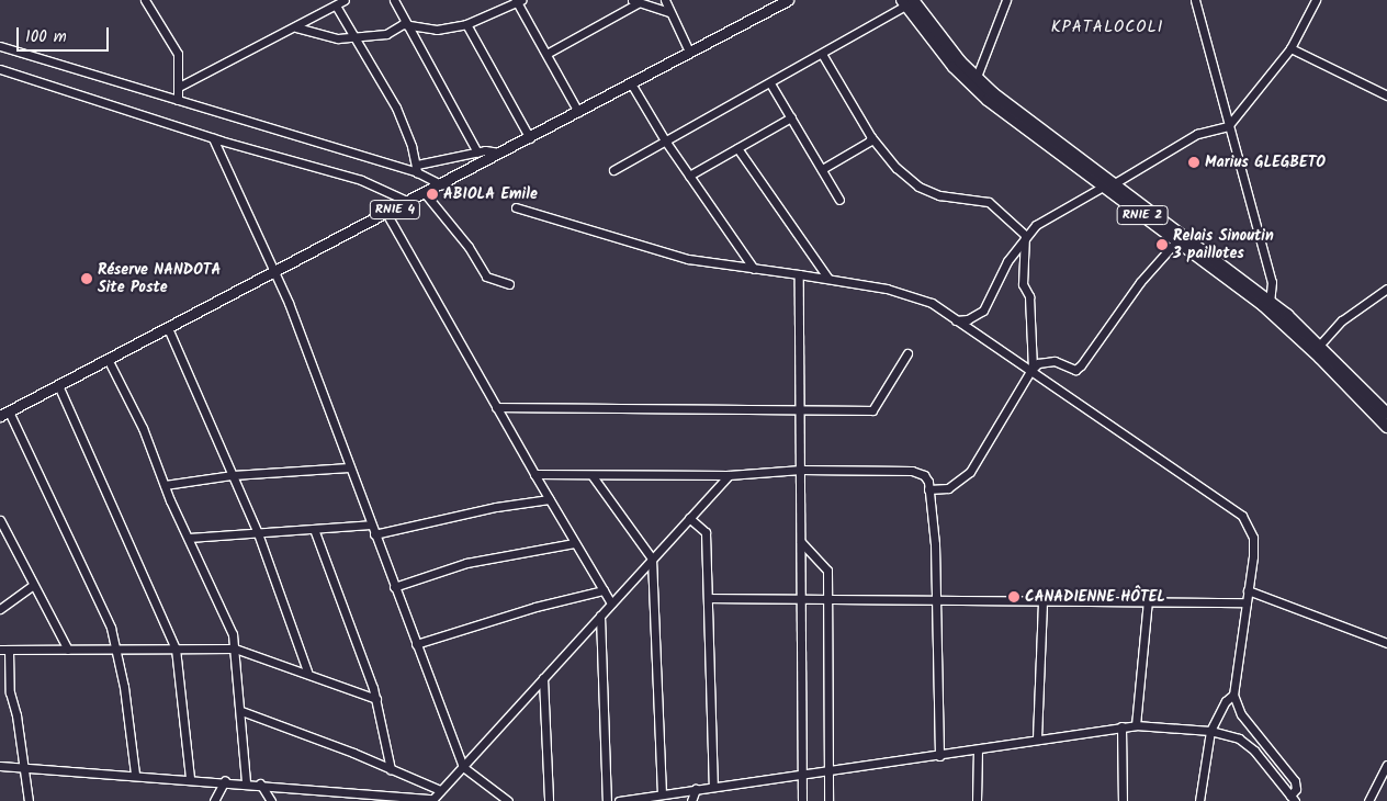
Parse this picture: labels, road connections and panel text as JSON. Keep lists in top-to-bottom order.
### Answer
{
  "streets": {
    "highway": ["RNIE 2"],
    "main road": ["RNIE 4"]
  },
  "districts": ["KPATALOCOLI"],
  "places": [
    "Marius GLEGBETO",
    "ABIOLA Emile",
    "Relais Sinoutin 3 paillotes",
    "Réserve NANDOTA Site Poste",
    "CANADIENNE HÔTEL"
  ],
  "scale_bar": "100 m"
}
